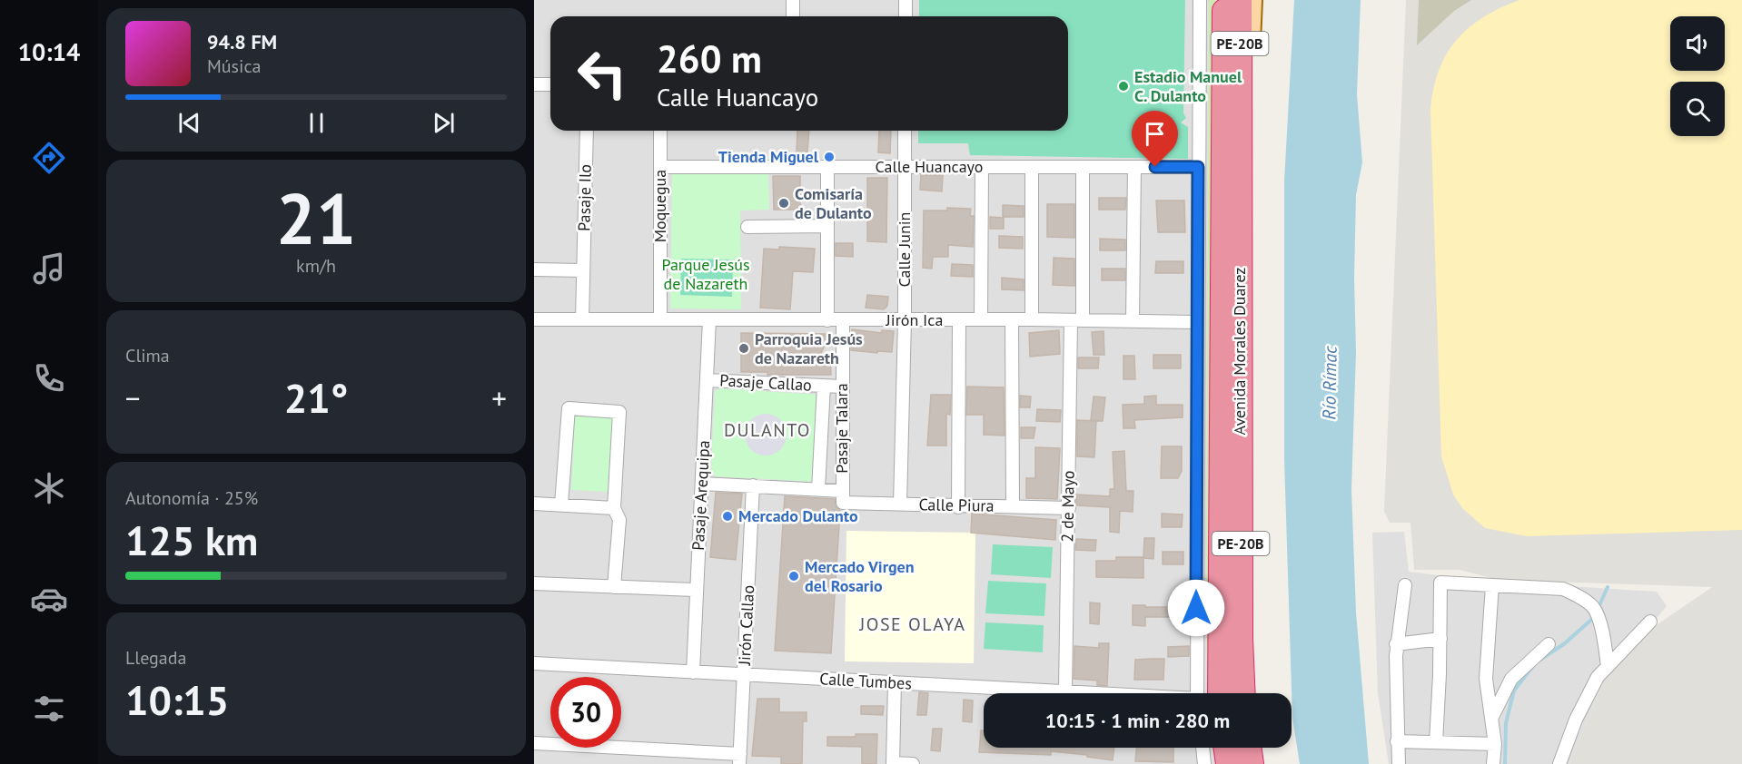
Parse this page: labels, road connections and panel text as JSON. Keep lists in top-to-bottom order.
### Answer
{
  "streets": {
    "highway": ["PE-20B", "Avenida Morales Duarez"],
    "street": [
      "Calle Huancayo",
      "Pasaje Ilo",
      "Moquegua",
      "Calle Junin",
      "Jirón Ica",
      "Pasaje Callao",
      "Pasaje Talara",
      "Pasaje Arequipa",
      "Calle Piura",
      "2 de Mayo",
      "Jirón Callao",
      "Calle Tumbes"
    ]
  },
  "crossings": [
    ["Calle Huancayo", "Moquegua"],
    ["Calle Huancayo", "Calle Junin"],
    ["Calle Huancayo", "2 de Mayo"],
    ["Pasaje Ilo", "Jirón Ica"],
    ["Moquegua", "Jirón Ica"],
    ["Calle Junin", "Jirón Ica"],
    ["Calle Junin", "Calle Piura"],
    ["Jirón Ica", "Pasaje Talara"],
    ["Jirón Ica", "Pasaje Arequipa"],
    ["Jirón Ica", "2 de Mayo"],
    ["Pasaje Callao", "Pasaje Talara"],
    ["Pasaje Callao", "Pasaje Arequipa"],
    ["Pasaje Callao", "Calle Piura"],
    ["Pasaje Talara", "Calle Piura"],
    ["Pasaje Arequipa", "Calle Tumbes"],
    ["Calle Piura", "2 de Mayo"],
    ["2 de Mayo", "Calle Tumbes"],
    ["Jirón Callao", "Calle Tumbes"]
  ],
  "districts": ["DULANTO", "JOSE OLAYA"],
  "water": ["Río Rímac"],
  "parks": ["Parque Jesús de Nazareth"],
  "places": [
    "Estadio Manuel C. Dulanto",
    "Tienda Miguel",
    "Comisaría de Dulanto",
    "Parroquia Jesús de Nazareth",
    "Mercado Dulanto",
    "Mercado Virgen del Rosario"
  ],
  "page": {
    "tabs": "10:14",
    "turn": ["260 m", "Calle Huancayo"],
    "song": ["94.8 FM", "Música"],
    "tile": [
      ["21", "km/h"],
      "Clima",
      ["Autonomía · 25%", "125 km"],
      ["Llegada", "10:15"]
    ],
    "heat": ["−", "21°", "+"],
    "limit": "30",
    "trip": "10:15 · 1 min · 280 m"
  }
}
